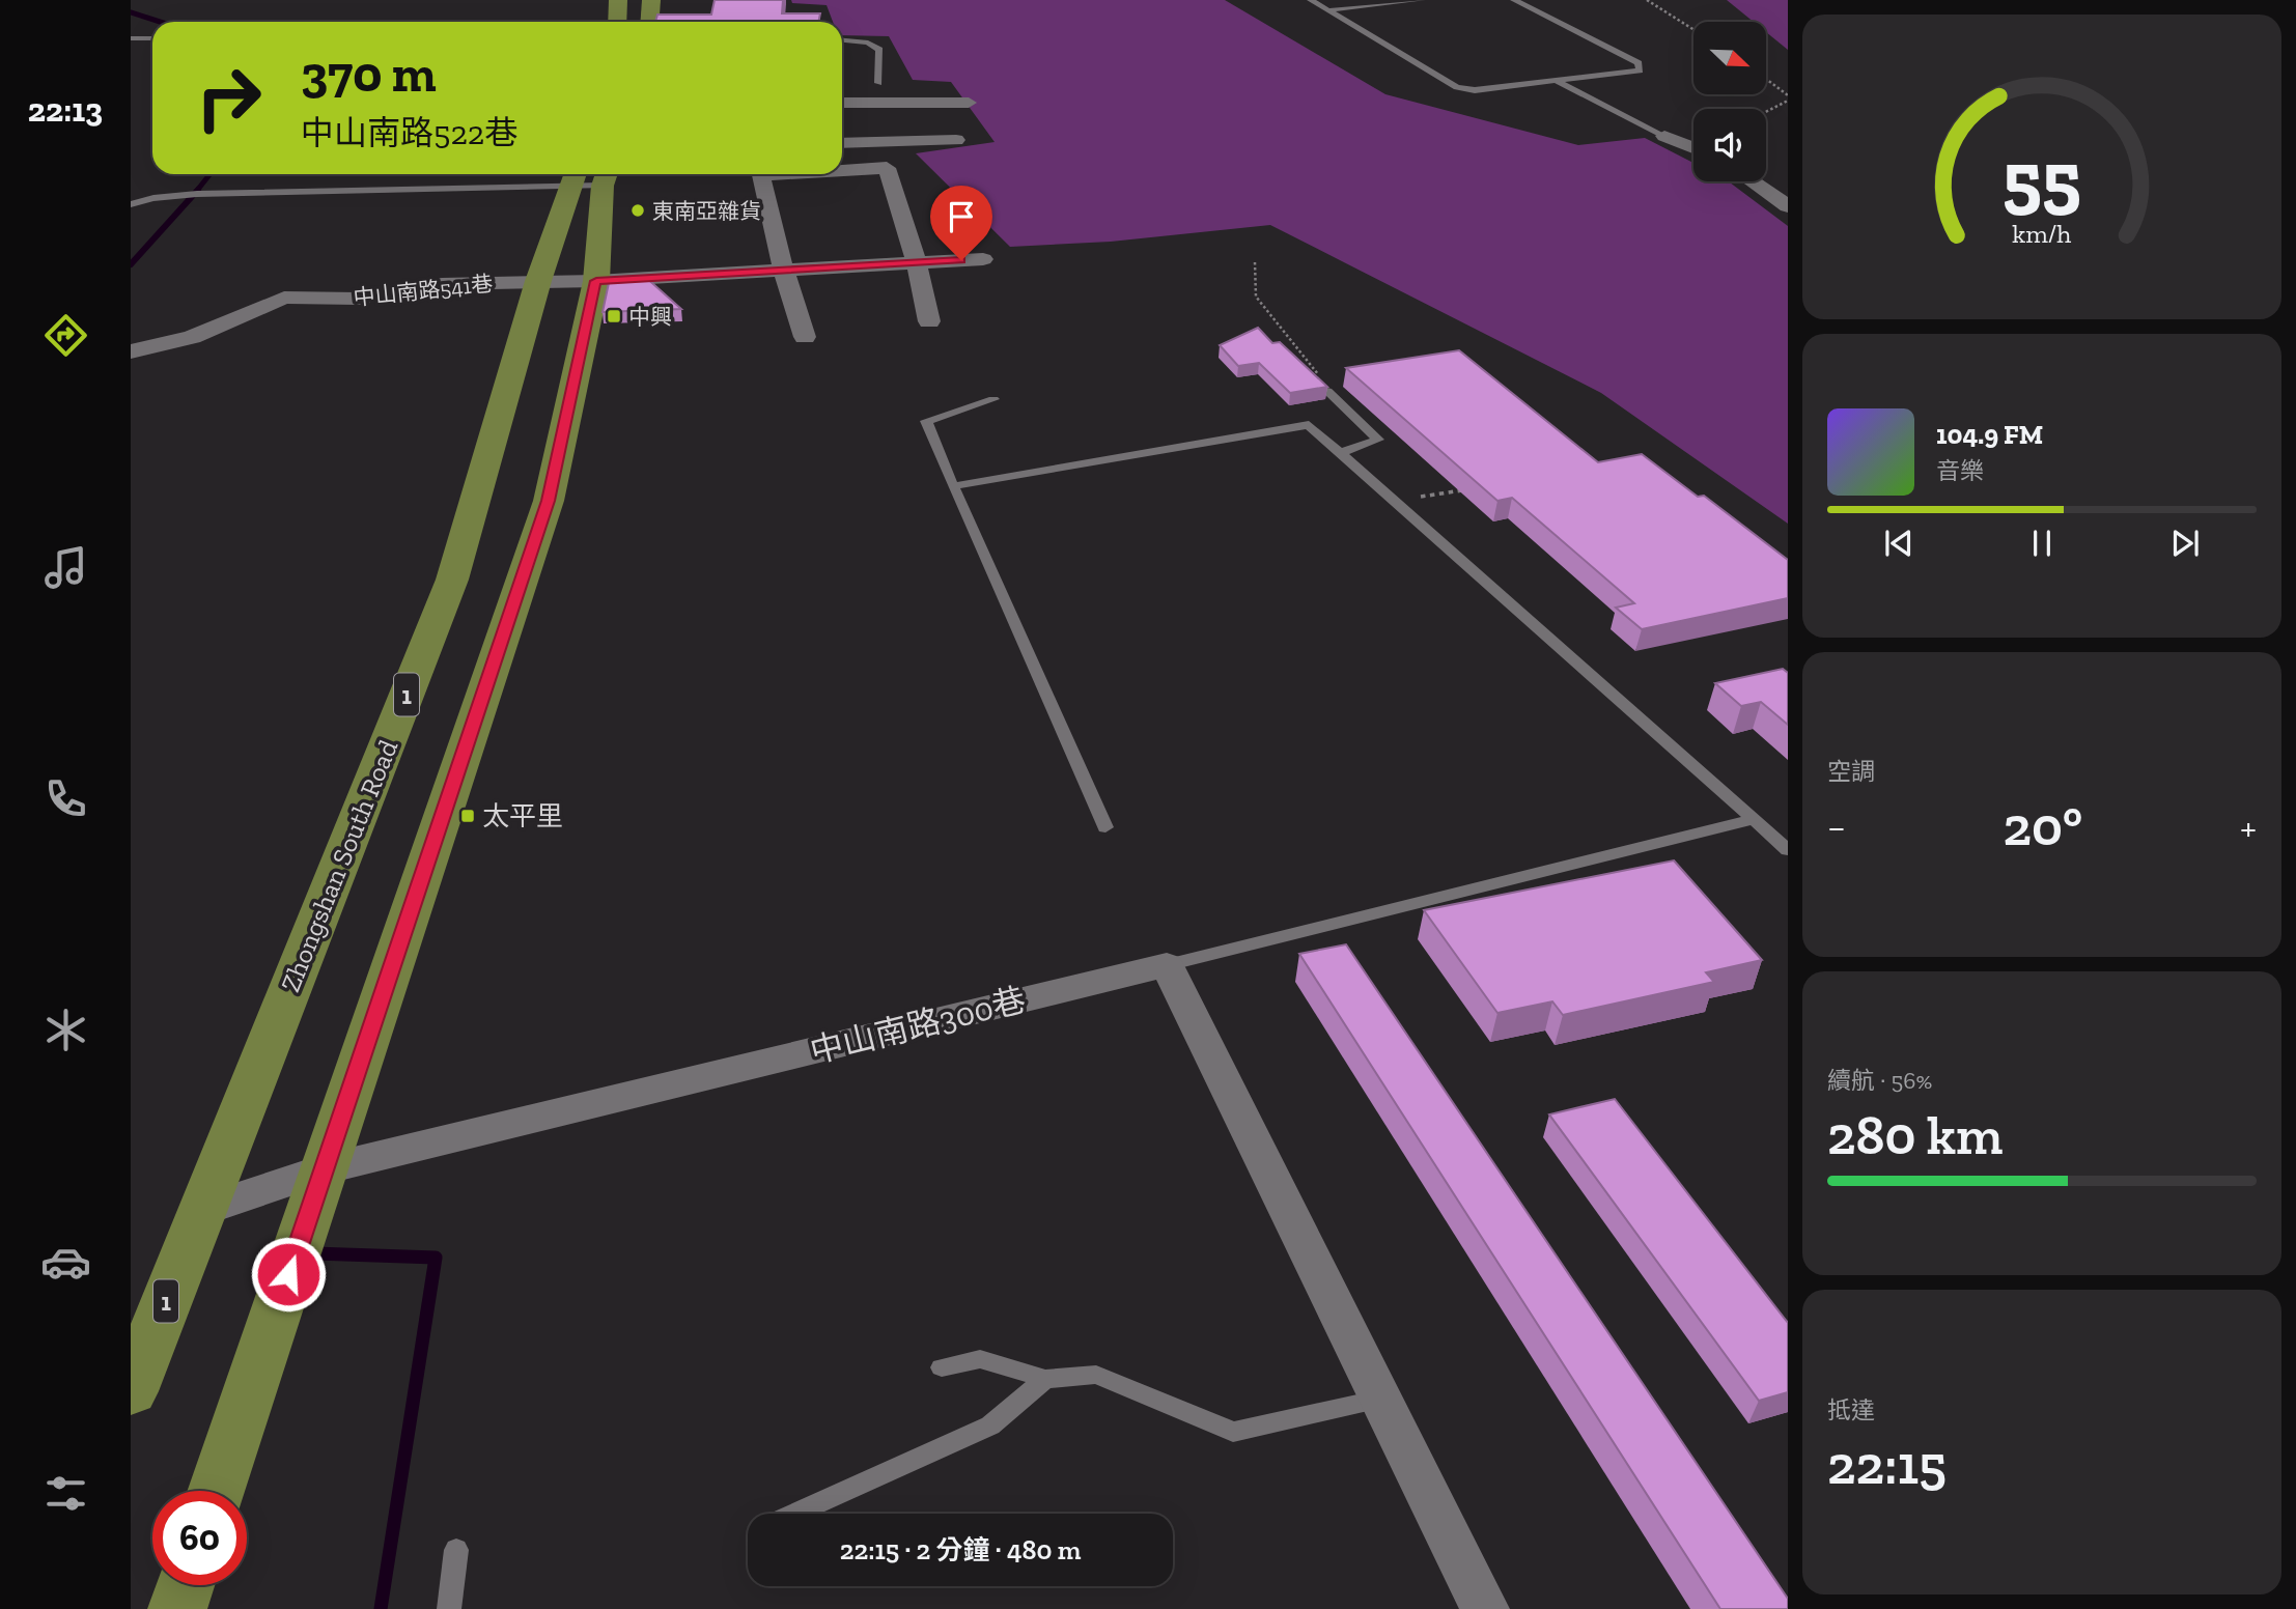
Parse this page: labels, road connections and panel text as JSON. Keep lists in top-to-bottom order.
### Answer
{
  "streets": {
    "main road": ["1", "Zhongshan South Road"],
    "street": ["中山南路541巷", "中山南路300巷"]
  },
  "crossings": [
    ["中山南路541巷", "Zhongshan South Road"],
    ["Zhongshan South Road", "中山南路300巷"]
  ],
  "places": {
    "other": ["東南亞雜貨"],
    "transit": ["中興", "太平里"]
  },
  "north": "bottom right",
  "page": {
    "tabs": "22:13",
    "turn": ["370 m", "中山南路522巷"],
    "song": ["104.9 FM", "音樂"],
    "tile": [
      "空調",
      ["續航 · 56%", "280 km"],
      ["抵達", "22:15"]
    ],
    "heat": ["−", "20°", "+"],
    "limit": "60",
    "trip": "22:15 · 2 分鐘 · 480 m",
    "gauge": ["55", "km/h"]
  }
}
